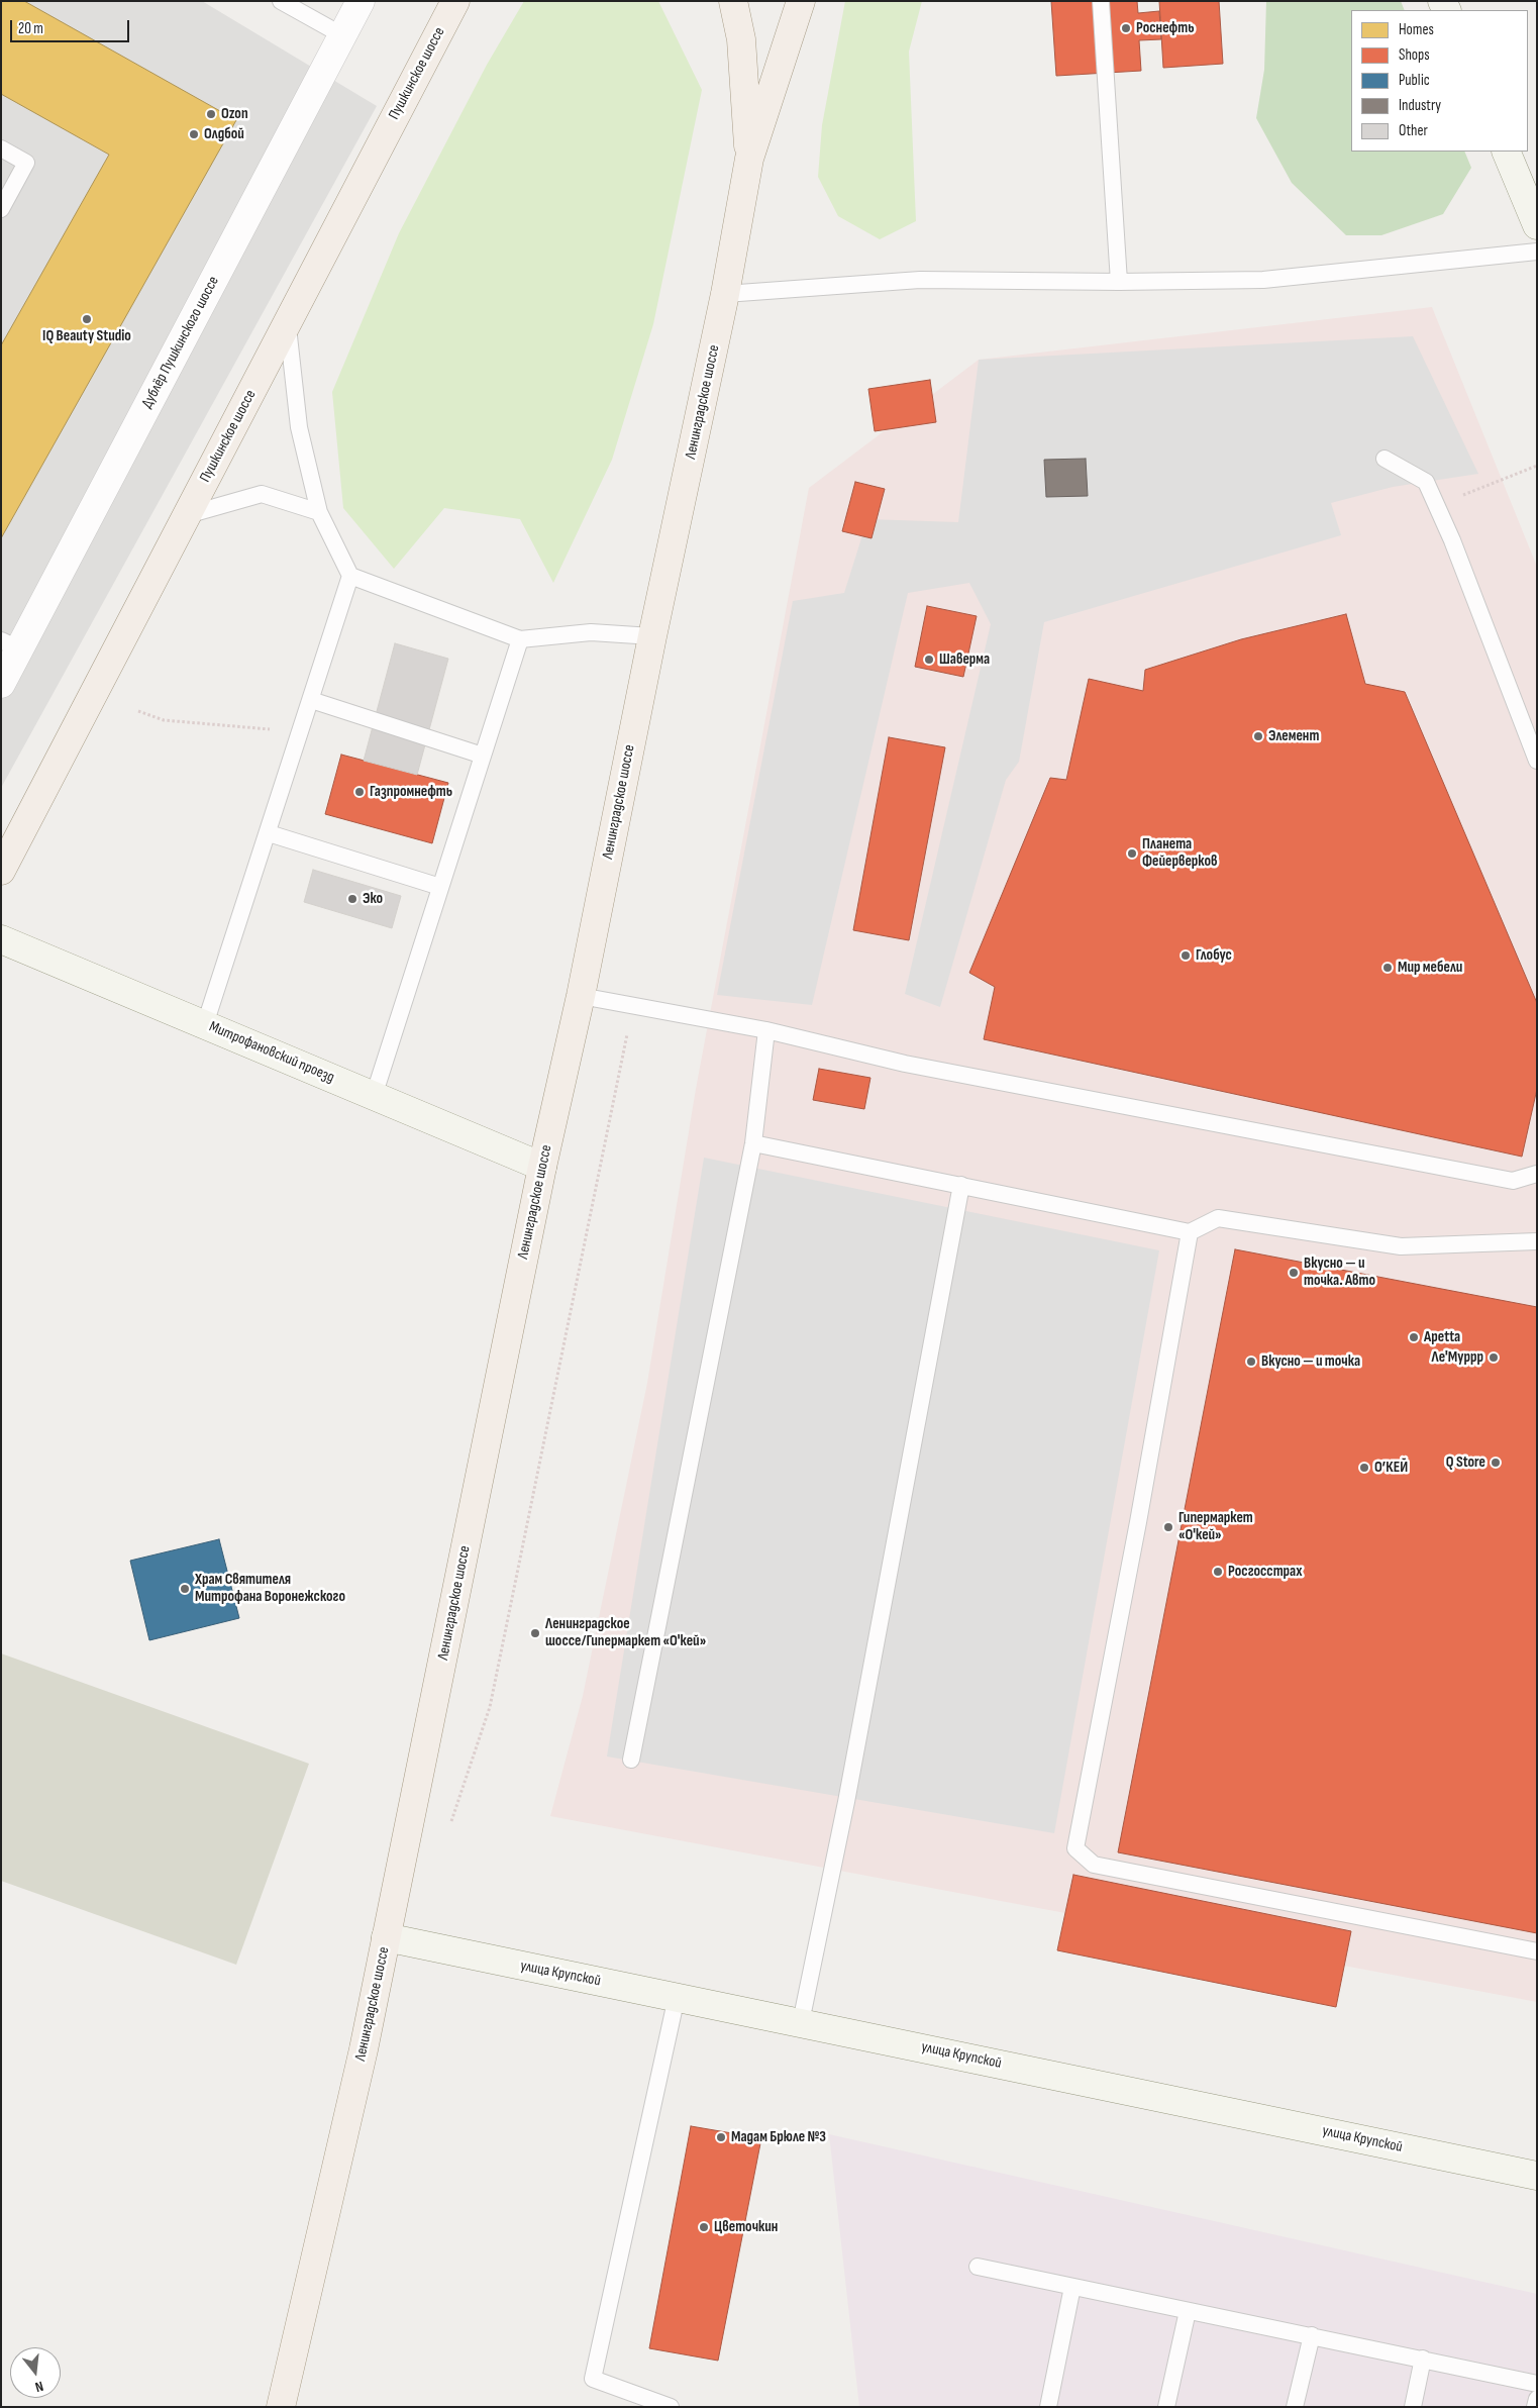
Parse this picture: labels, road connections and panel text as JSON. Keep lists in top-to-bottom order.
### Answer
{
  "streets": {
    "main road": ["Пушкинское шоссе", "Ленинградское шоссе"],
    "street": ["Дублёр Пушкинского шоссе", "Митрофановский проезд", "улица Крупской"]
  },
  "crossings": [
    ["Ленинградское шоссе", "Митрофановский проезд"],
    ["Ленинградское шоссе", "улица Крупской"]
  ],
  "places": [
    "Роснефть",
    "Ozon",
    "Олдбой",
    "IQ Beauty Studio",
    "Шаверма",
    "Элемент",
    "Газпромнефть",
    "Планета Фейерверков",
    "Эко",
    "Глобус",
    "Мир мебели",
    "Вкусно — и точка. Авто",
    "Apetta",
    "Ле'Муррр",
    "Вкусно — и точка",
    "Q Store",
    "О’КЕЙ",
    "Гипермаркет «О'кей»",
    "Росгосстрах",
    "Храм Святителя Митрофана Воронежского",
    "Ленинградское шоссе/Гипермаркет «О'кей»",
    "Мадам Брюле №3",
    "Цветочкин"
  ],
  "legend": [
    "Homes",
    "Shops",
    "Public",
    "Industry",
    "Other"
  ],
  "scale_bar": "20 m",
  "north": "bottom"
}
